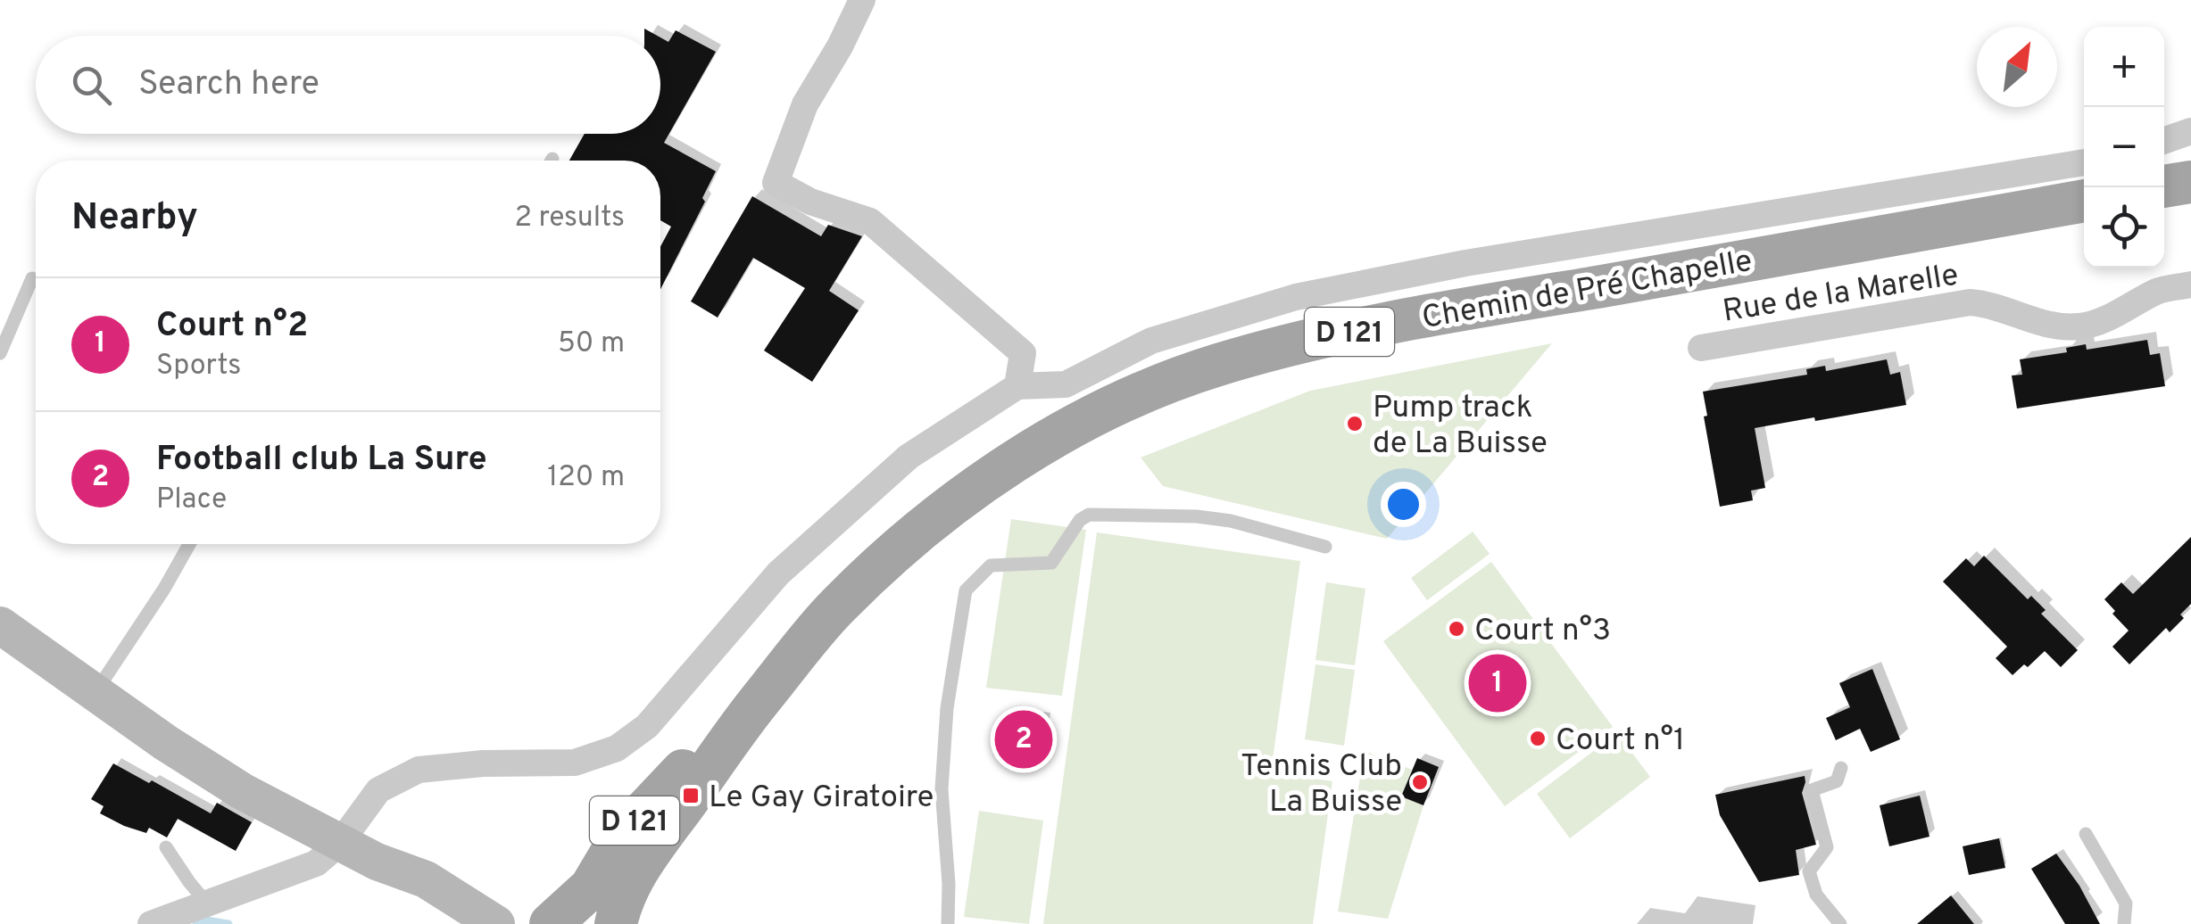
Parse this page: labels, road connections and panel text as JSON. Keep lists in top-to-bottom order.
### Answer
{
  "streets": {
    "main road": ["Chemin de Pré Chapelle", "D 121"],
    "street": ["Rue de la Marelle"]
  },
  "places": {
    "other": [
      "Pump track de La Buisse",
      "Court n°3",
      "Court n°1",
      "Tennis Club La Buisse"
    ],
    "transit": ["Le Gay Giratoire"]
  },
  "north": "top right",
  "page": {
    "map_buttons": ["+", "−"],
    "search": "Search here",
    "heading": ["Nearby", "2 results"],
    "list": [
      {
        "mark": "1",
        "name": "Court n°2",
        "note": "Sports",
        "value": "50 m"
      },
      {
        "mark": "2",
        "name": "Football club La Sure",
        "note": "Place",
        "value": "120 m"
      }
    ],
    "pins": ["1", "2"]
  }
}
